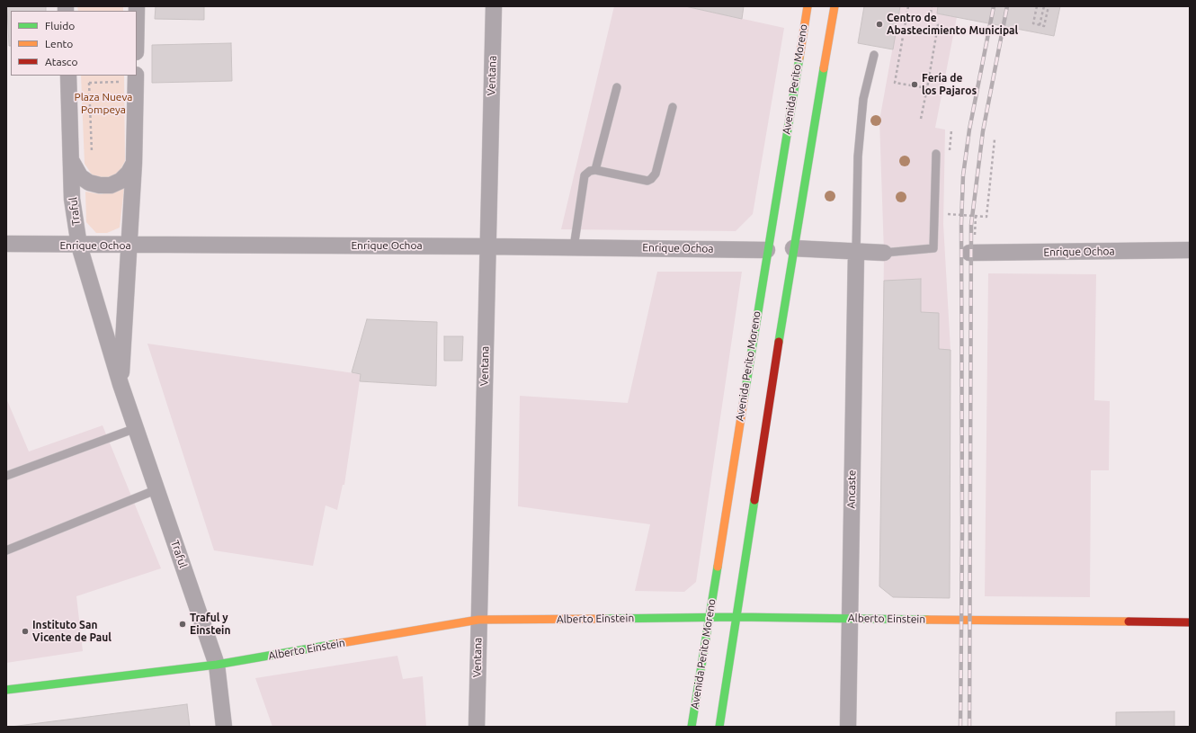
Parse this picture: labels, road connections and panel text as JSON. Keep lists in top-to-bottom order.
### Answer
{
  "streets": {
    "main road": ["Avenida Perito Moreno", "Alberto Einstein"],
    "street": [
      "Ventana",
      "Traful",
      "Enrique Ochoa",
      "Ancaste"
    ]
  },
  "crossings": [
    ["Ventana", "Enrique Ochoa"],
    ["Ventana", "Alberto Einstein"],
    ["Avenida Perito Moreno", "Enrique Ochoa"],
    ["Avenida Perito Moreno", "Alberto Einstein"],
    ["Traful", "Enrique Ochoa"],
    ["Traful", "Alberto Einstein"],
    ["Ancaste", "Alberto Einstein"]
  ],
  "parks": ["Plaza Nueva Pompeya"],
  "places": [
    "Centro de Abastecimiento Municipal",
    "Fería de los Pajaros",
    "Traful y Einstein",
    "Instituto San Vicente de Paul"
  ],
  "legend": ["Fluido", "Lento", "Atasco"]
}
